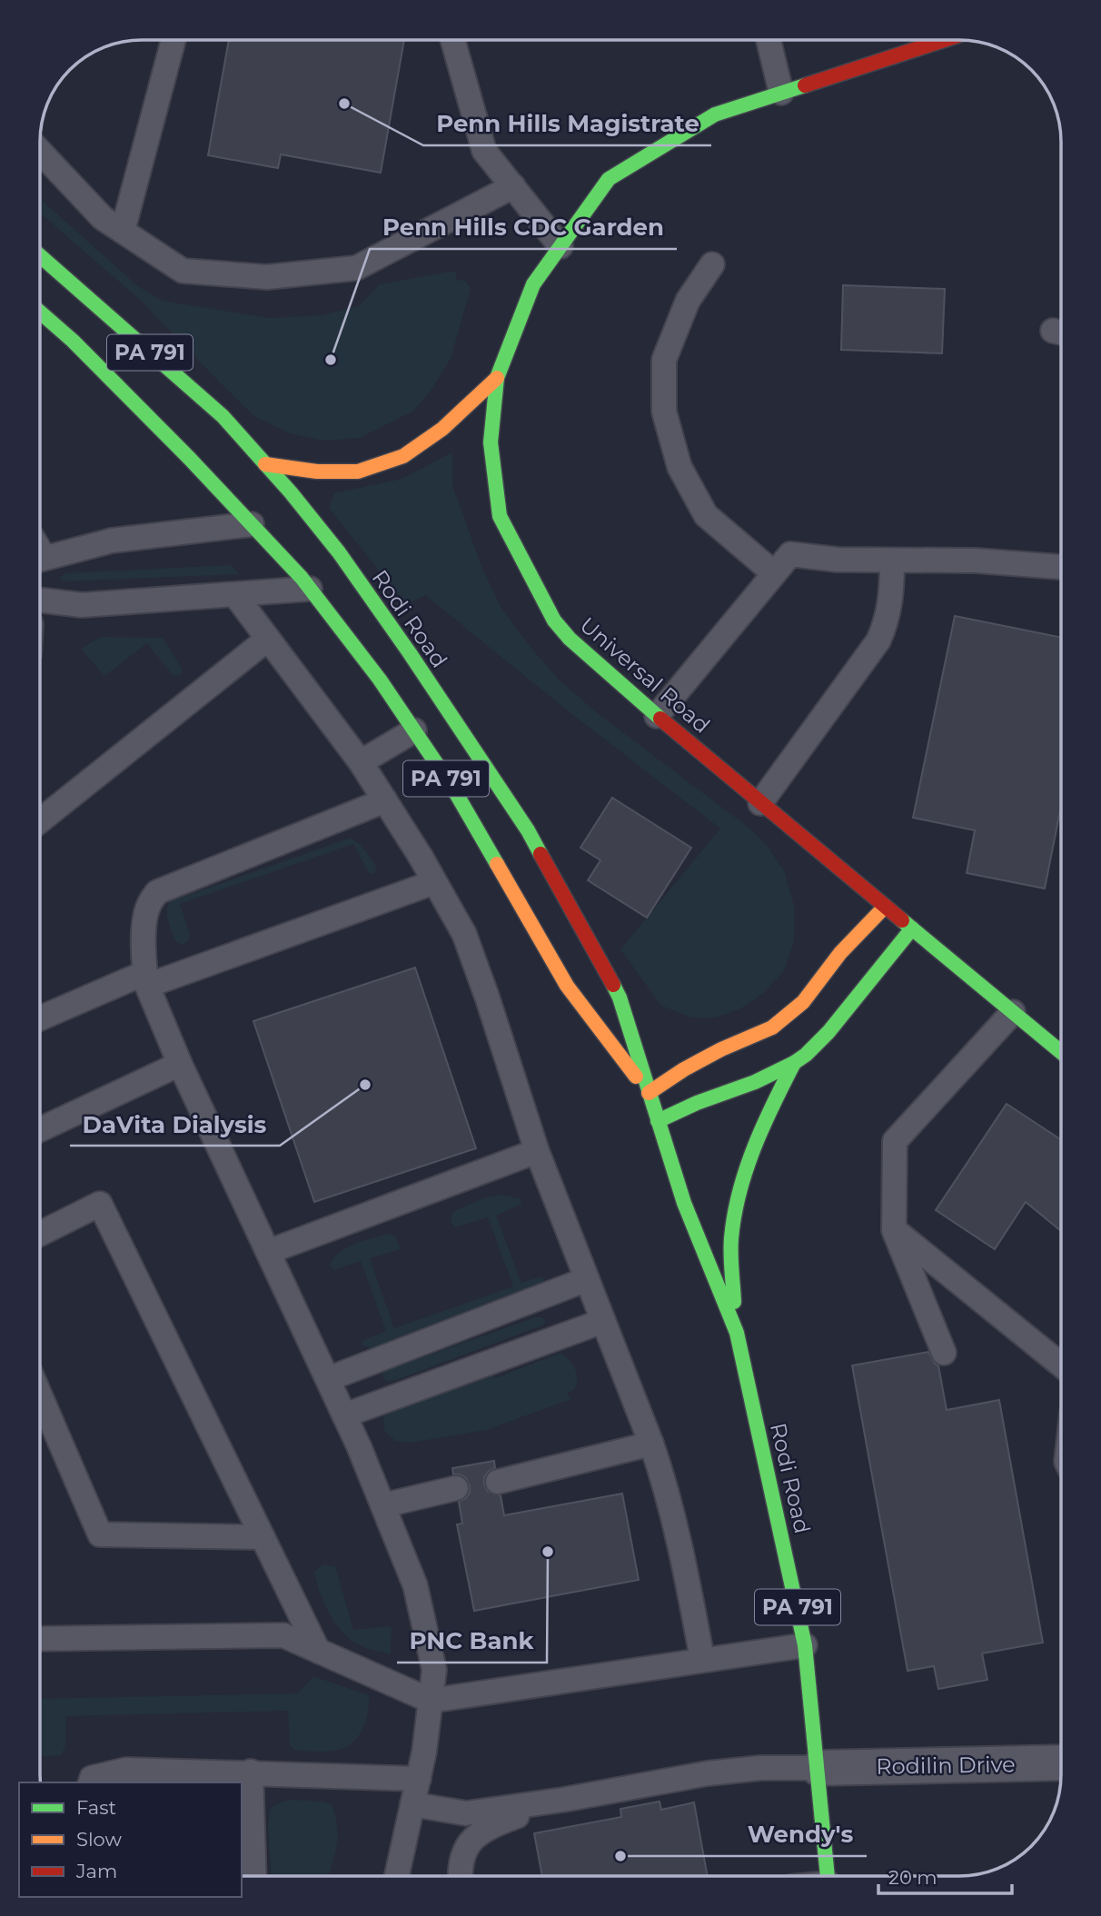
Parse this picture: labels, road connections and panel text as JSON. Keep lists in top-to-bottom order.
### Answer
{
  "streets": {
    "main road": ["PA 791", "Rodi Road", "Universal Road"],
    "street": ["Rodilin Drive"]
  },
  "crossings": [
    ["Rodi Road", "Universal Road"],
    ["Rodi Road", "Rodilin Drive"]
  ],
  "places": [
    "Penn Hills Magistrate",
    "Penn Hills CDC Garden",
    "DaVita Dialysis",
    "PNC Bank",
    "Wendy's"
  ],
  "legend": ["Fast", "Slow", "Jam"],
  "scale_bar": "20 m"
}
